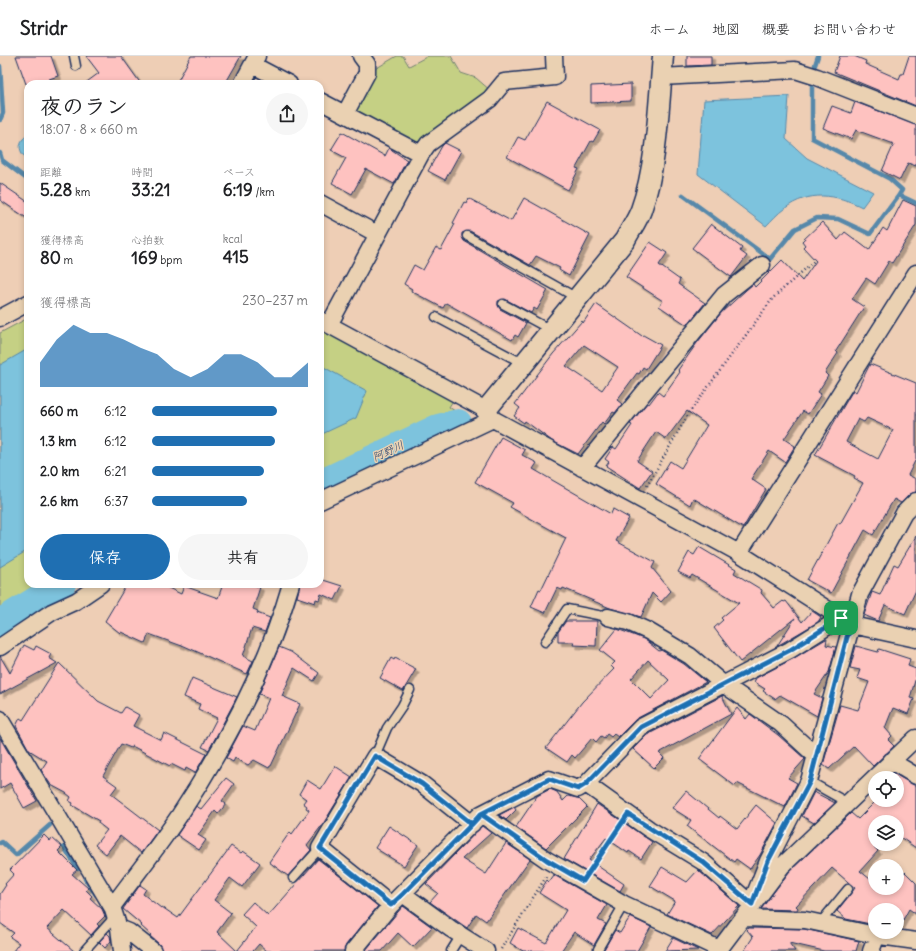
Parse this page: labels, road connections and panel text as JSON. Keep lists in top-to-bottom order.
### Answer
{
  "water": ["阿野川"],
  "page": {
    "header": "Stridr",
    "nav": [
      "ホーム",
      "地図",
      "概要",
      "お問い合わせ"
    ],
    "heading": ["夜のラン", "18:07 · 8 × 660 m"],
    "stats": [
      ["距離", "5.28 km"],
      ["時間", "33:21"],
      ["ペース", "6:19 /km"],
      ["獲得標高", "80 m"],
      ["心拍数", "169 bpm"],
      ["kcal", "415"]
    ],
    "chart": ["獲得標高", "230–237 m"],
    "list": [
      {
        "name": "660 m",
        "note": "6:12"
      },
      {
        "name": "1.3 km",
        "note": "6:12"
      },
      {
        "name": "2.0 km",
        "note": "6:21"
      },
      {
        "name": "2.6 km",
        "note": "6:37"
      }
    ],
    "buttons": ["保存", "共有"],
    "map_buttons": ["+", "−"]
  }
}
